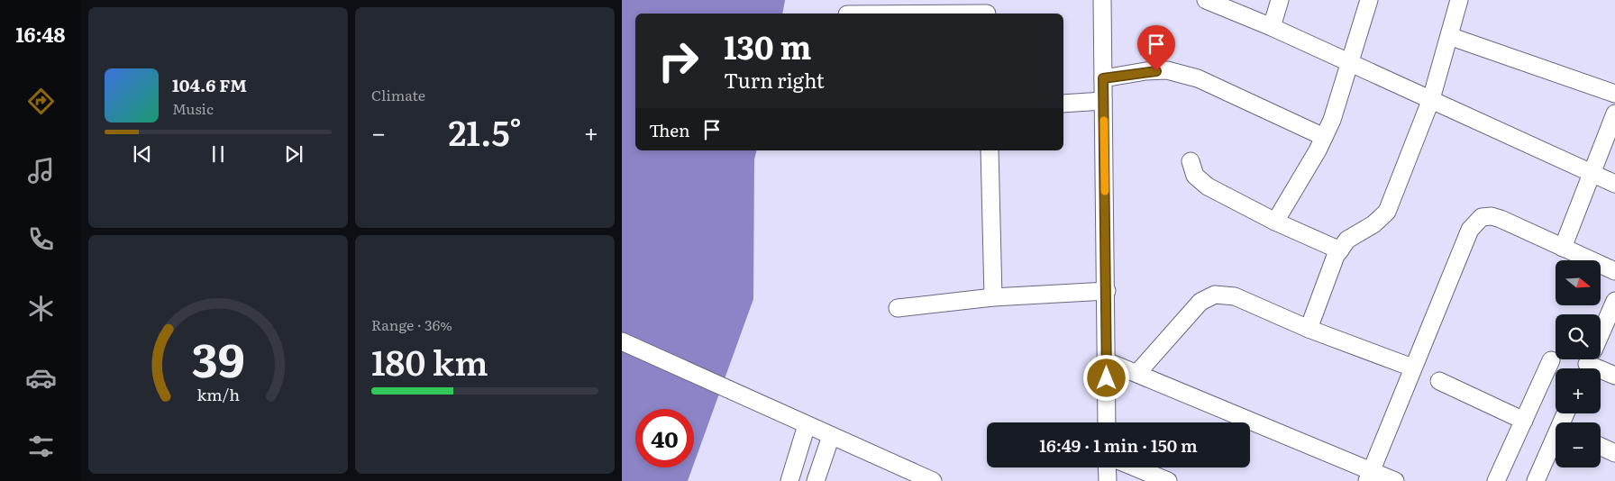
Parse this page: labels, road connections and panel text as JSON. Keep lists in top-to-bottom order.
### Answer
{
  "north": "right",
  "page": {
    "tabs": "16:48",
    "tile": [
      "Climate",
      ["Range · 36%", "180 km"]
    ],
    "turn": ["130 m", "Turn right"],
    "song": ["104.6 FM", "Music"],
    "then": "Then",
    "heat": ["−", "21.5°", "+"],
    "map_buttons": ["+", "−"],
    "limit": "40",
    "trip": "16:49 · 1 min · 150 m",
    "gauge": ["39", "km/h"]
  }
}
